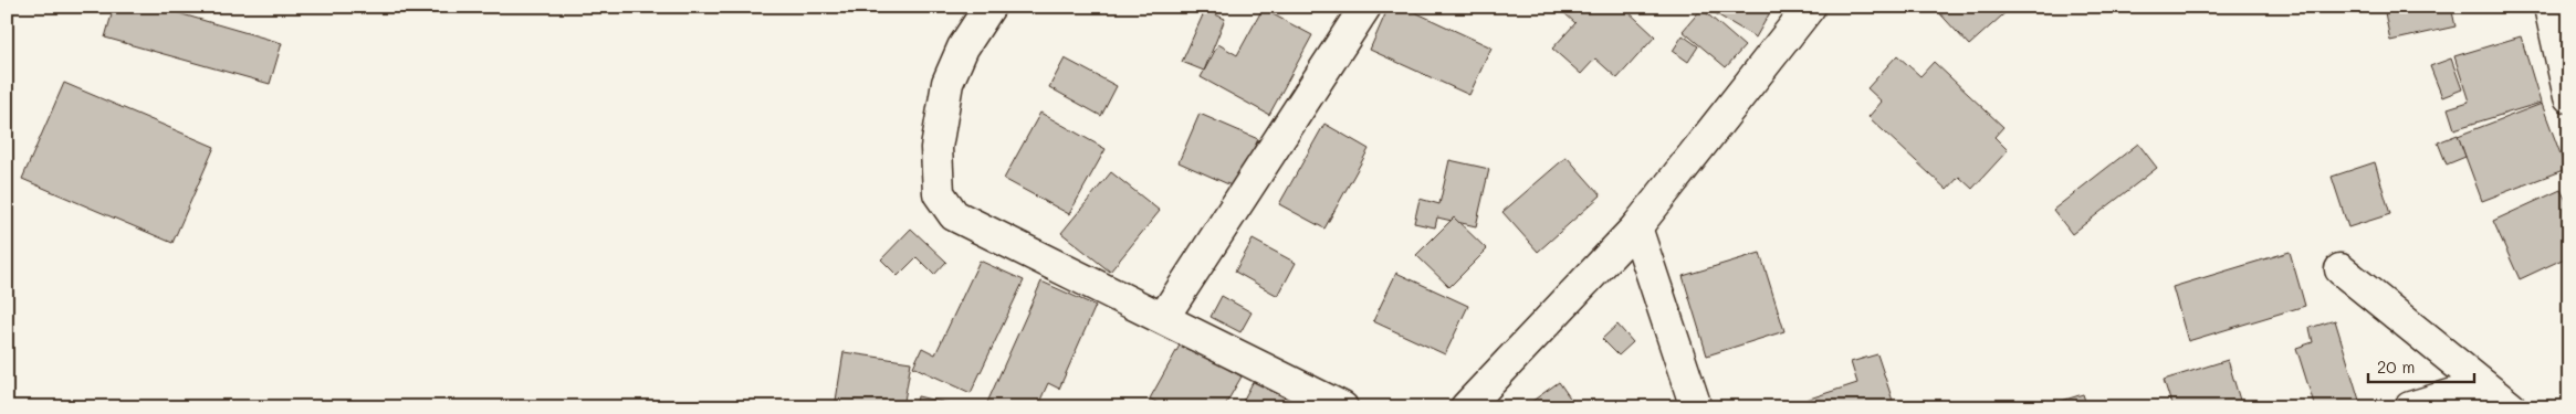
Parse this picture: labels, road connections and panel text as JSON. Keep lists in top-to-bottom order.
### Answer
{
  "scale_bar": "20 m"
}
